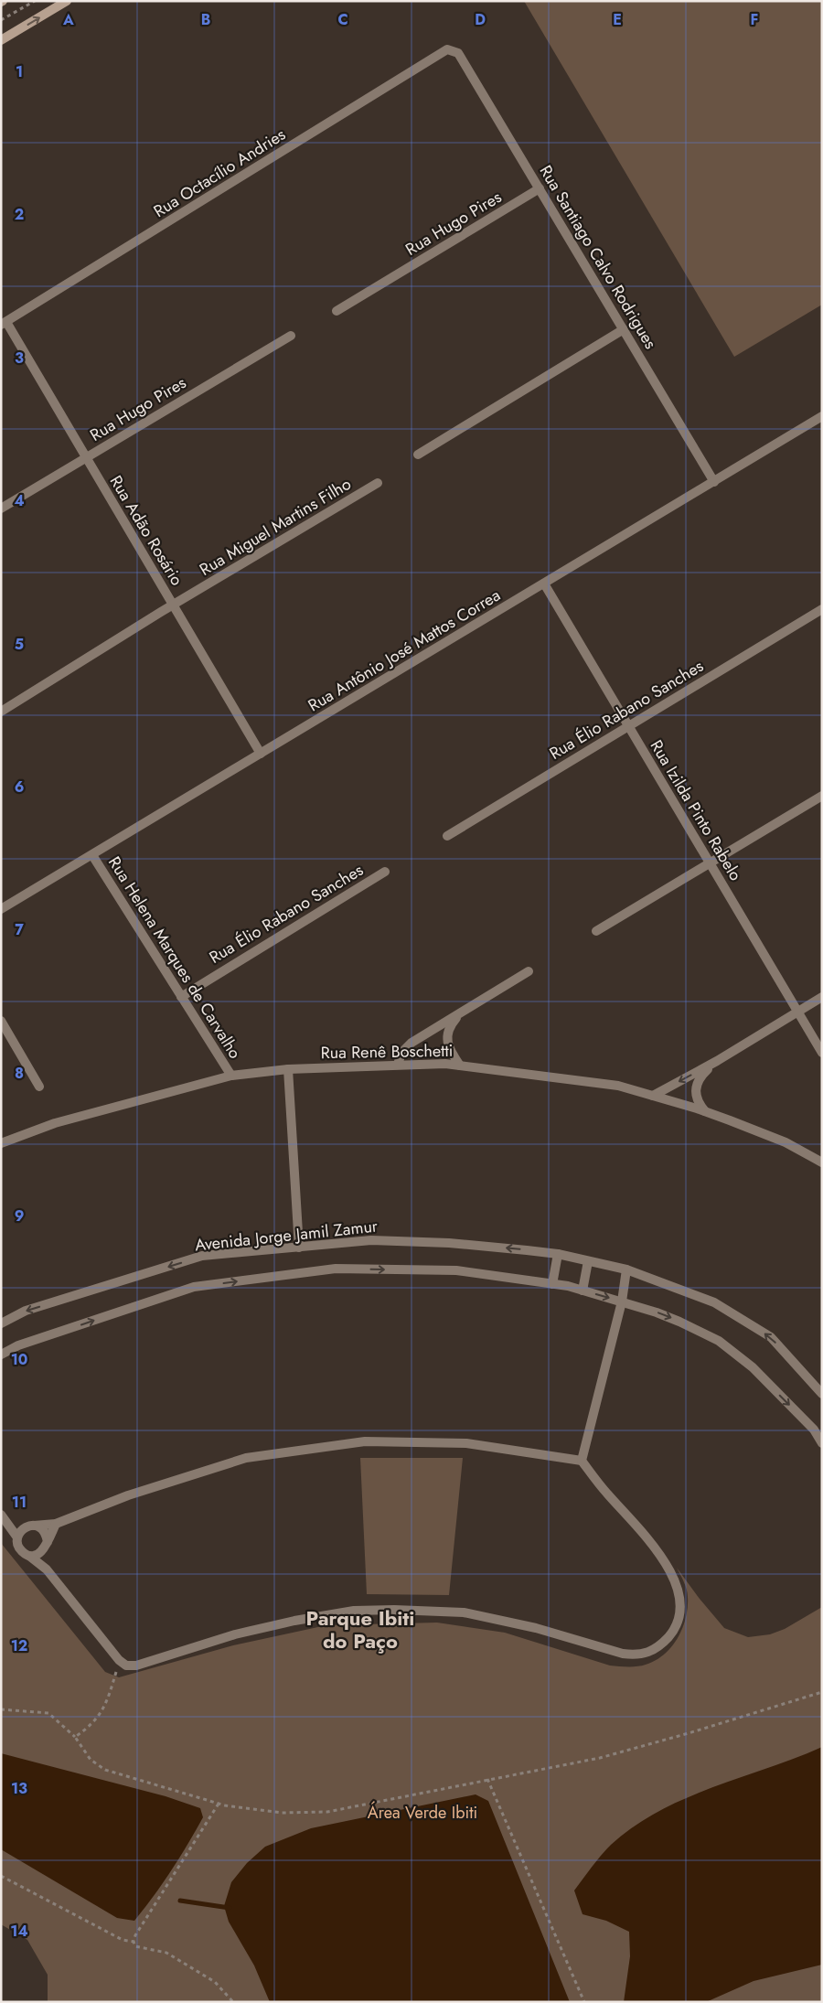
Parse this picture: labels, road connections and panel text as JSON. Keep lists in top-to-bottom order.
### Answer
{
  "streets": {
    "street": [
      "Rua Octacílio Andries",
      "Rua Hugo Pires",
      "Rua Santiago Calvo Rodrigues",
      "Rua Miguel Martins Filho",
      "Rua Adão Rosário",
      "Rua Antônio José Mattos Correa",
      "Rua Élio Rabano Sanches",
      "Rua Izilda Pinto Rabelo",
      "Rua Helena Marques de Carvalho",
      "Rua Renê Boschetti",
      "Avenida Jorge Jamil Zamur"
    ]
  },
  "crossings": [
    ["Rua Octacílio Andries", "Rua Santiago Calvo Rodrigues"],
    ["Rua Octacílio Andries", "Rua Adão Rosário"],
    ["Rua Hugo Pires", "Rua Santiago Calvo Rodrigues"],
    ["Rua Hugo Pires", "Rua Adão Rosário"],
    ["Rua Santiago Calvo Rodrigues", "Rua Antônio José Mattos Correa"],
    ["Rua Miguel Martins Filho", "Rua Adão Rosário"],
    ["Rua Adão Rosário", "Rua Antônio José Mattos Correa"],
    ["Rua Antônio José Mattos Correa", "Rua Izilda Pinto Rabelo"],
    ["Rua Antônio José Mattos Correa", "Rua Helena Marques de Carvalho"],
    ["Rua Élio Rabano Sanches", "Rua Izilda Pinto Rabelo"],
    ["Rua Élio Rabano Sanches", "Rua Helena Marques de Carvalho"],
    ["Rua Helena Marques de Carvalho", "Rua Renê Boschetti"]
  ],
  "districts": ["Parque Ibiti do Paço"],
  "parks": ["Área Verde Ibiti"],
  "grid": {
    "columns": [
      "A",
      "B",
      "C",
      "D",
      "E",
      "F"
    ],
    "rows": [
      "1",
      "2",
      "3",
      "4",
      "5",
      "6",
      "7",
      "8",
      "9",
      "10",
      "11",
      "12",
      "13",
      "14"
    ]
  }
}
